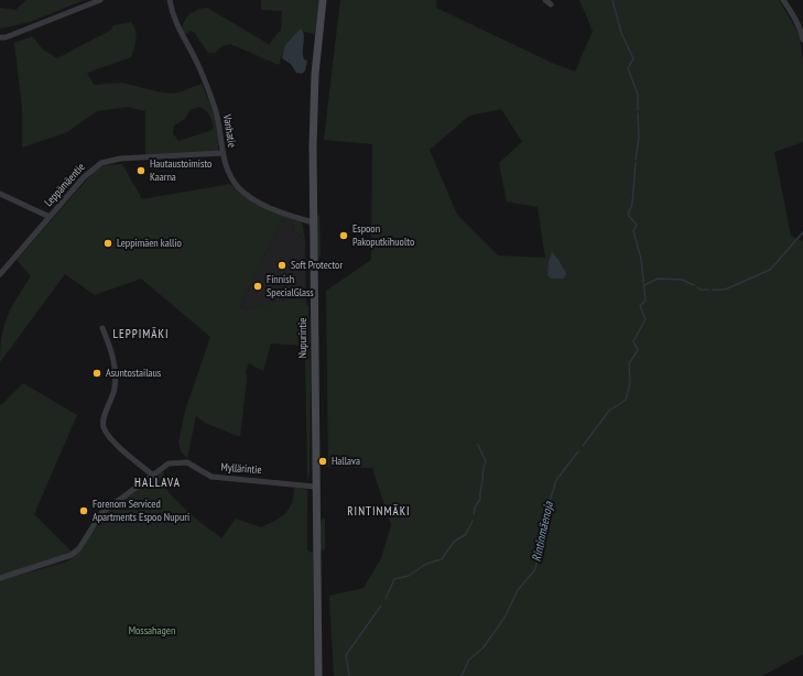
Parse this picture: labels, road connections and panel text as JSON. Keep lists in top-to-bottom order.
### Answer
{
  "streets": {
    "main road": ["Nupurintie"],
    "street": ["Vanhatie", "Leppämäentie", "Myllärintie"]
  },
  "crossings": [
    ["Vanhatie", "Leppämäentie"],
    ["Vanhatie", "Nupurintie"],
    ["Nupurintie", "Myllärintie"]
  ],
  "districts": ["LEPPIMÄKI", "HALLAVA", "RINTINMÄKI"],
  "water": ["Rintinmäenoja"],
  "parks": ["Mossahagen"],
  "places": [
    "Hautaustoimisto Kaarna",
    "Espoon Pakoputkihuolto",
    "Leppimäen kallio",
    "Soft Protector",
    "Finnish SpecialGlass",
    "Asuntostailaus",
    "Hallava",
    "Forenom Serviced Apartments Espoo Nupuri"
  ]
}
